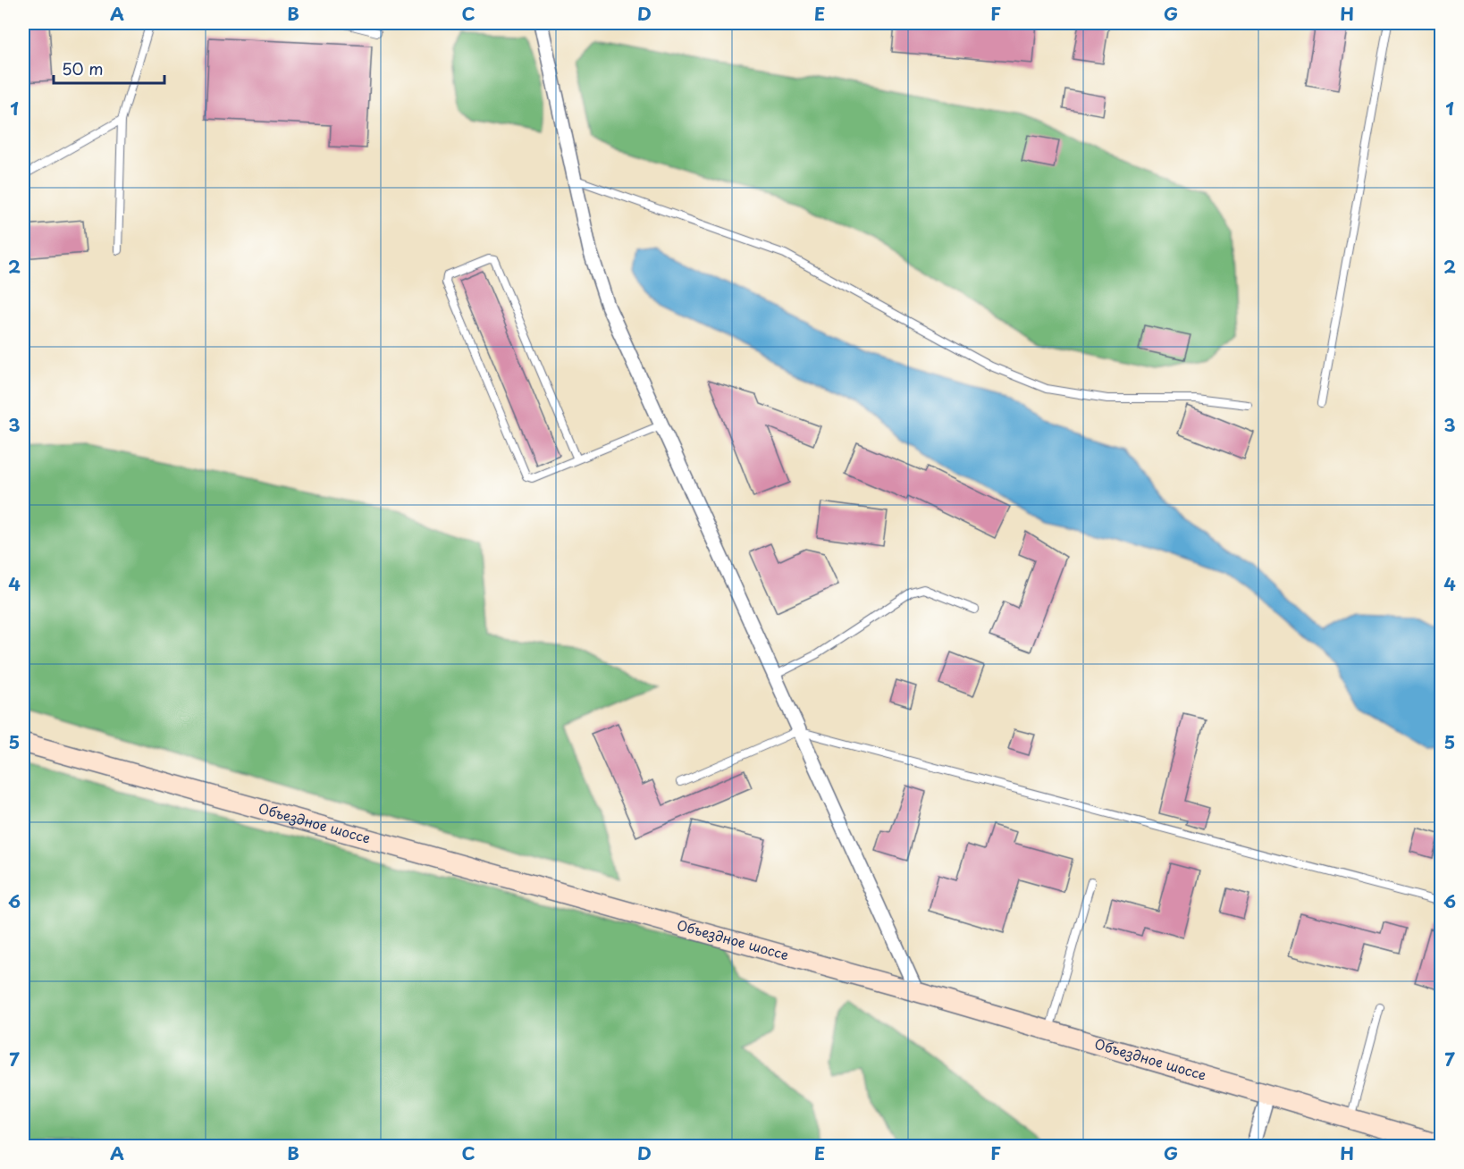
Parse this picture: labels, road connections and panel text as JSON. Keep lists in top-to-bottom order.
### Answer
{
  "streets": {
    "main road": ["Объездное шоссе"]
  },
  "scale_bar": "50 m",
  "grid": {
    "columns": [
      "A",
      "B",
      "C",
      "D",
      "E",
      "F",
      "G",
      "H"
    ],
    "rows": [
      "1",
      "2",
      "3",
      "4",
      "5",
      "6",
      "7"
    ]
  }
}
